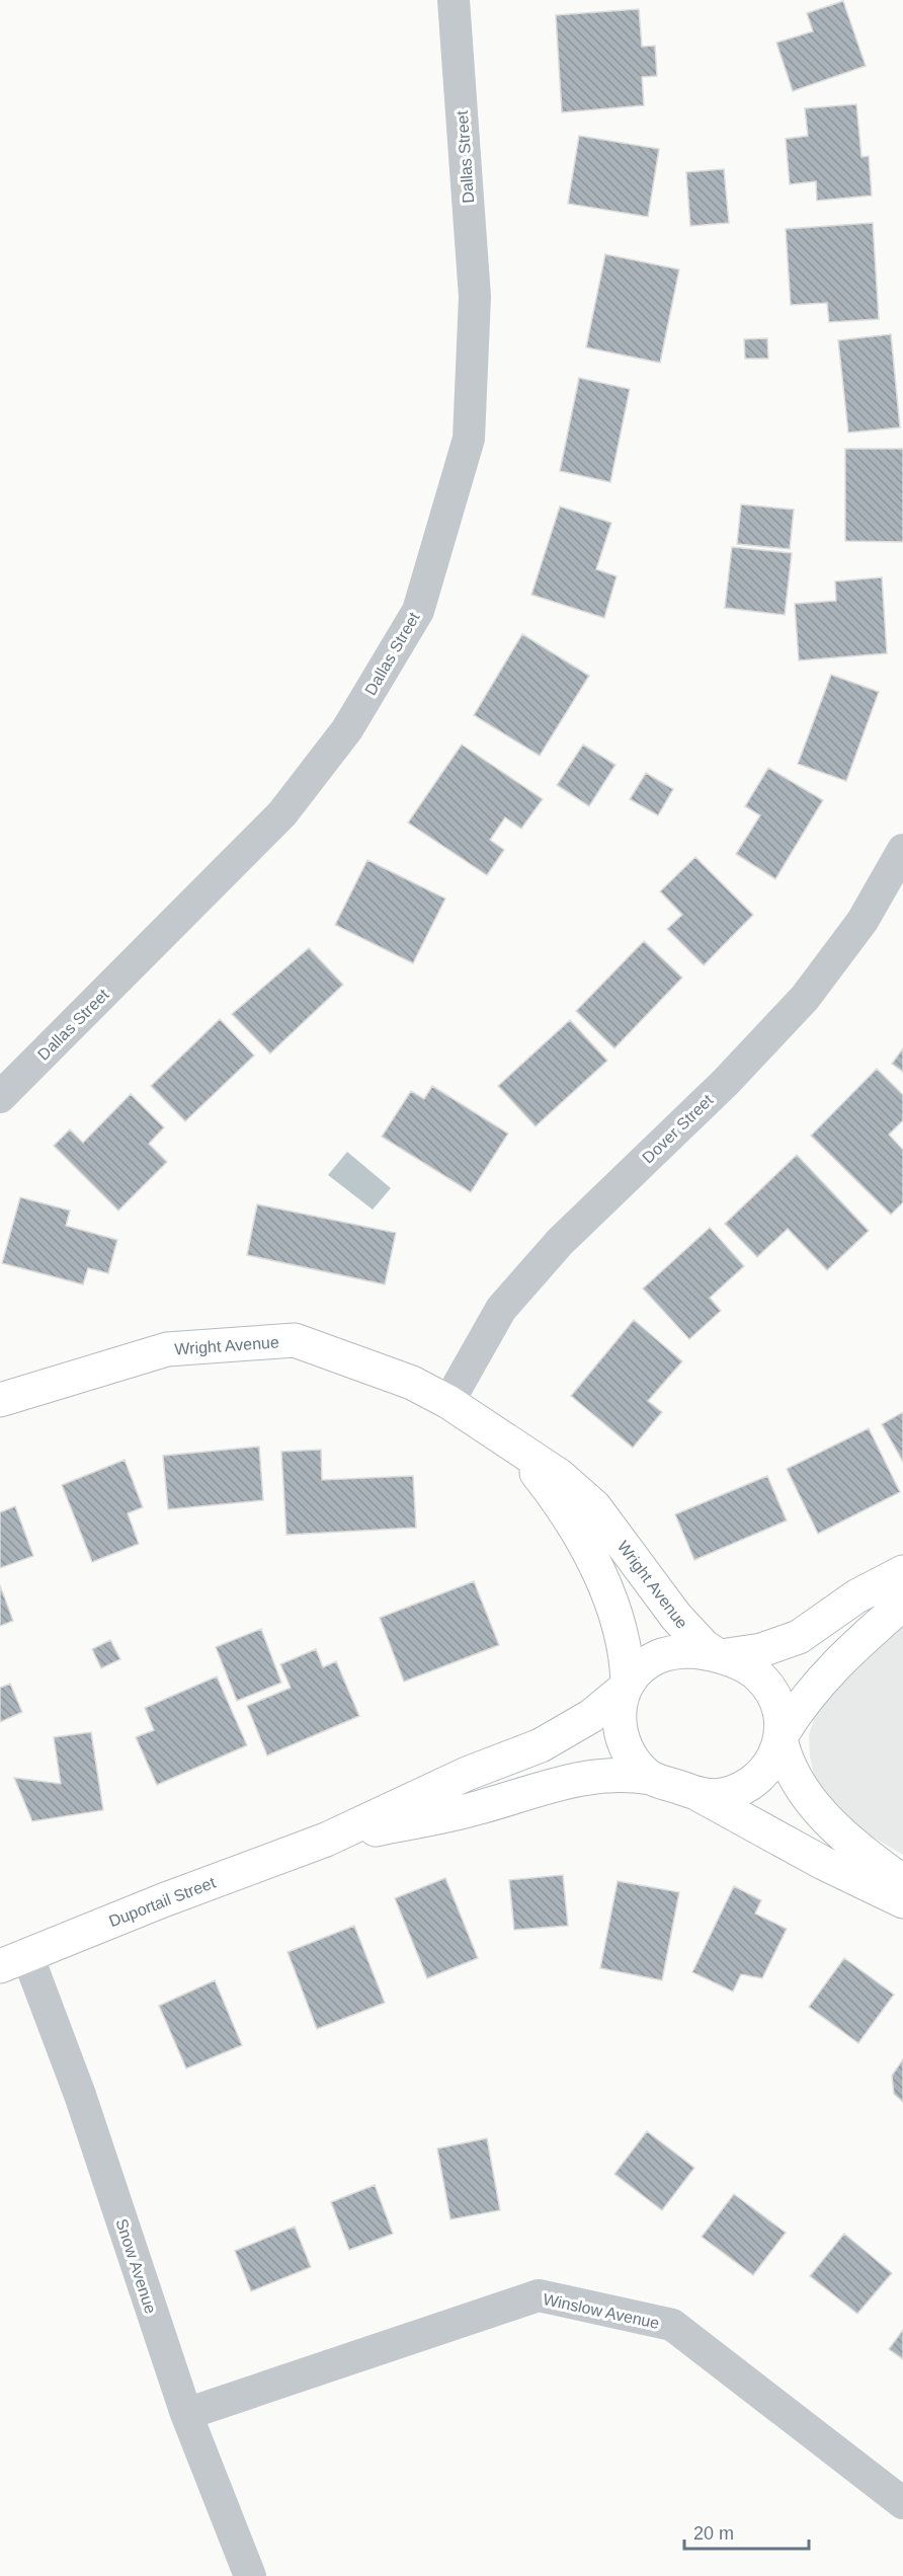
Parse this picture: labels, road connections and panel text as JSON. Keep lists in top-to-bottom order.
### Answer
{
  "streets": {
    "main road": ["Wright Avenue", "Duportail Street"],
    "street": [
      "Dallas Street",
      "Dover Street",
      "Snow Avenue",
      "Winslow Avenue"
    ]
  },
  "crossings": [
    ["Dover Street", "Wright Avenue"],
    ["Wright Avenue", "Duportail Street"],
    ["Duportail Street", "Snow Avenue"],
    ["Snow Avenue", "Winslow Avenue"]
  ],
  "scale_bar": "20 m"
}
